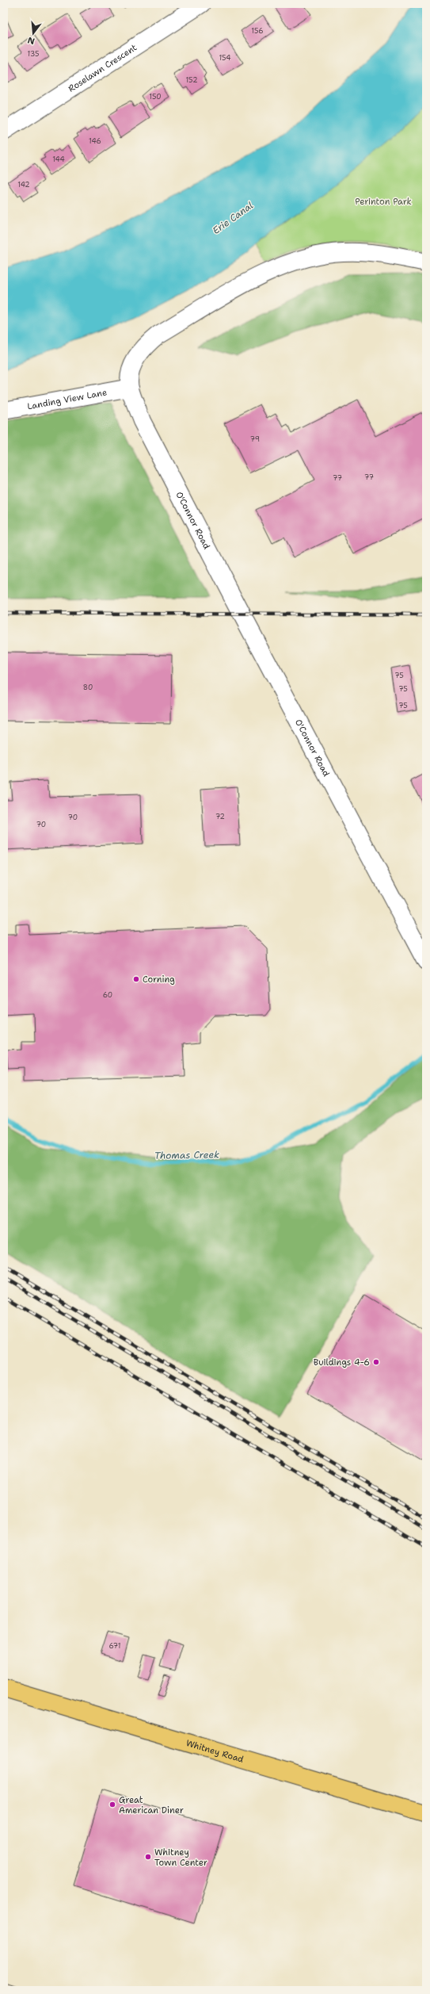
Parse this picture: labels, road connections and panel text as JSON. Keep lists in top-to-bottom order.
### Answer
{
  "streets": {
    "main road": ["Whitney Road"],
    "street": ["Roselawn Crescent", "Landing View Lane", "O'Connor Road"]
  },
  "crossings": [
    ["Landing View Lane", "O'Connor Road"]
  ],
  "water": ["Erie Canal", "Thomas Creek"],
  "parks": ["Perinton Park"],
  "places": [
    "Corning",
    "Buildings 4-6",
    "Great American Diner",
    "Whitney Town Center"
  ],
  "house_numbers": [
    "156",
    "135",
    "154",
    "152",
    "150",
    "146",
    "144",
    "142",
    "79",
    "77",
    "77",
    "75",
    "80",
    "75",
    "75",
    "72",
    "70",
    "70",
    "60",
    "671"
  ],
  "north": "bottom"
}
